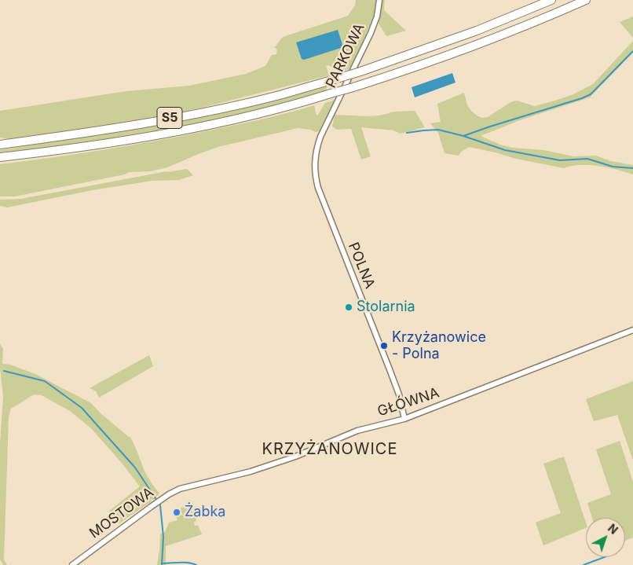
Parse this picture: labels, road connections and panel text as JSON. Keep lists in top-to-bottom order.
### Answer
{
  "streets": {
    "highway": ["S5"],
    "street": [
      "PARKOWA",
      "POLNA",
      "GŁÓWNA",
      "MOSTOWA"
    ]
  },
  "crossings": [
    ["PARKOWA", "POLNA"],
    ["POLNA", "GŁÓWNA"],
    ["GŁÓWNA", "MOSTOWA"]
  ],
  "districts": ["KRZYŻANOWICE"],
  "places": ["Stolarnia", "Krzyżanowice - Polna", "Żabka"],
  "north": "top right"
}
